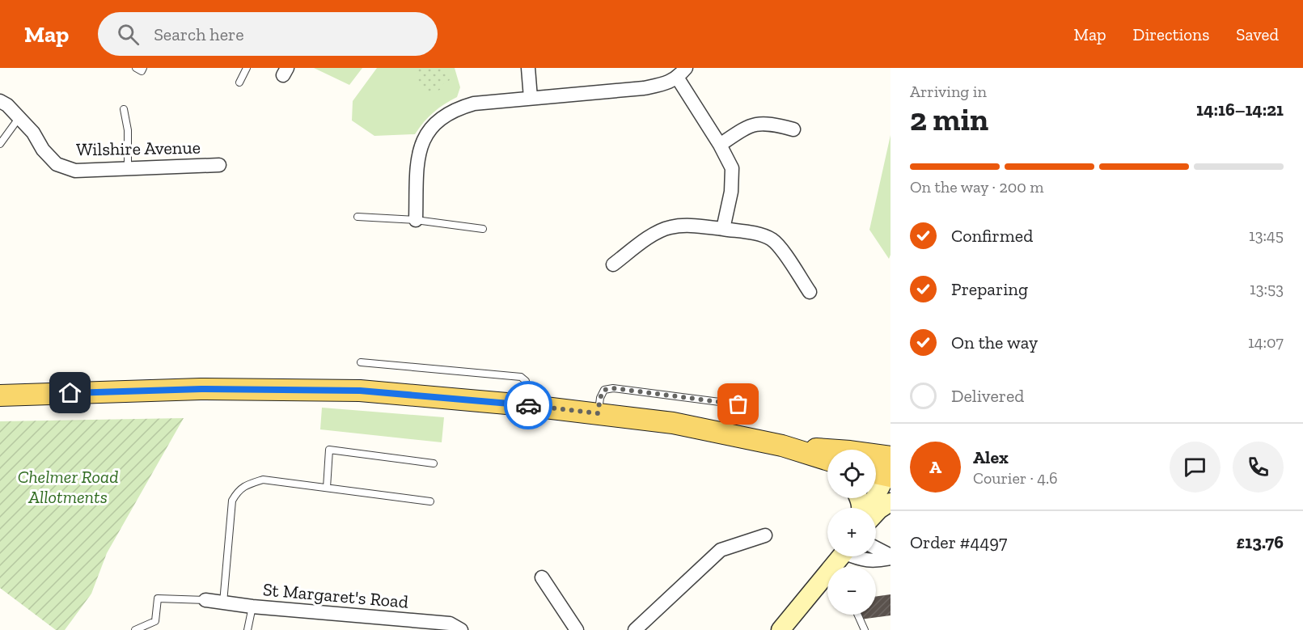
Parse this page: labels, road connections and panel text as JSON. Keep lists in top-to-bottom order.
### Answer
{
  "streets": {
    "street": ["Wilshire Avenue", "St Margaret's Road"]
  },
  "parks": ["Chelmer Road Allotments"],
  "page": {
    "header": "Map",
    "search": "Search here",
    "nav": ["Map", "Directions", "Saved"],
    "heading": ["2 min", "Arriving in", "14:16–14:21"],
    "panel": [
      "Alex",
      "Courier · 4.6",
      "Order #4497",
      "£13.76"
    ],
    "bar": "On the way · 200 m",
    "list": [
      ["Confirmed", "13:45"],
      ["Preparing", "13:53"],
      ["On the way", "14:07"],
      "Delivered"
    ],
    "round": "A",
    "map_buttons": ["+", "−"]
  }
}
